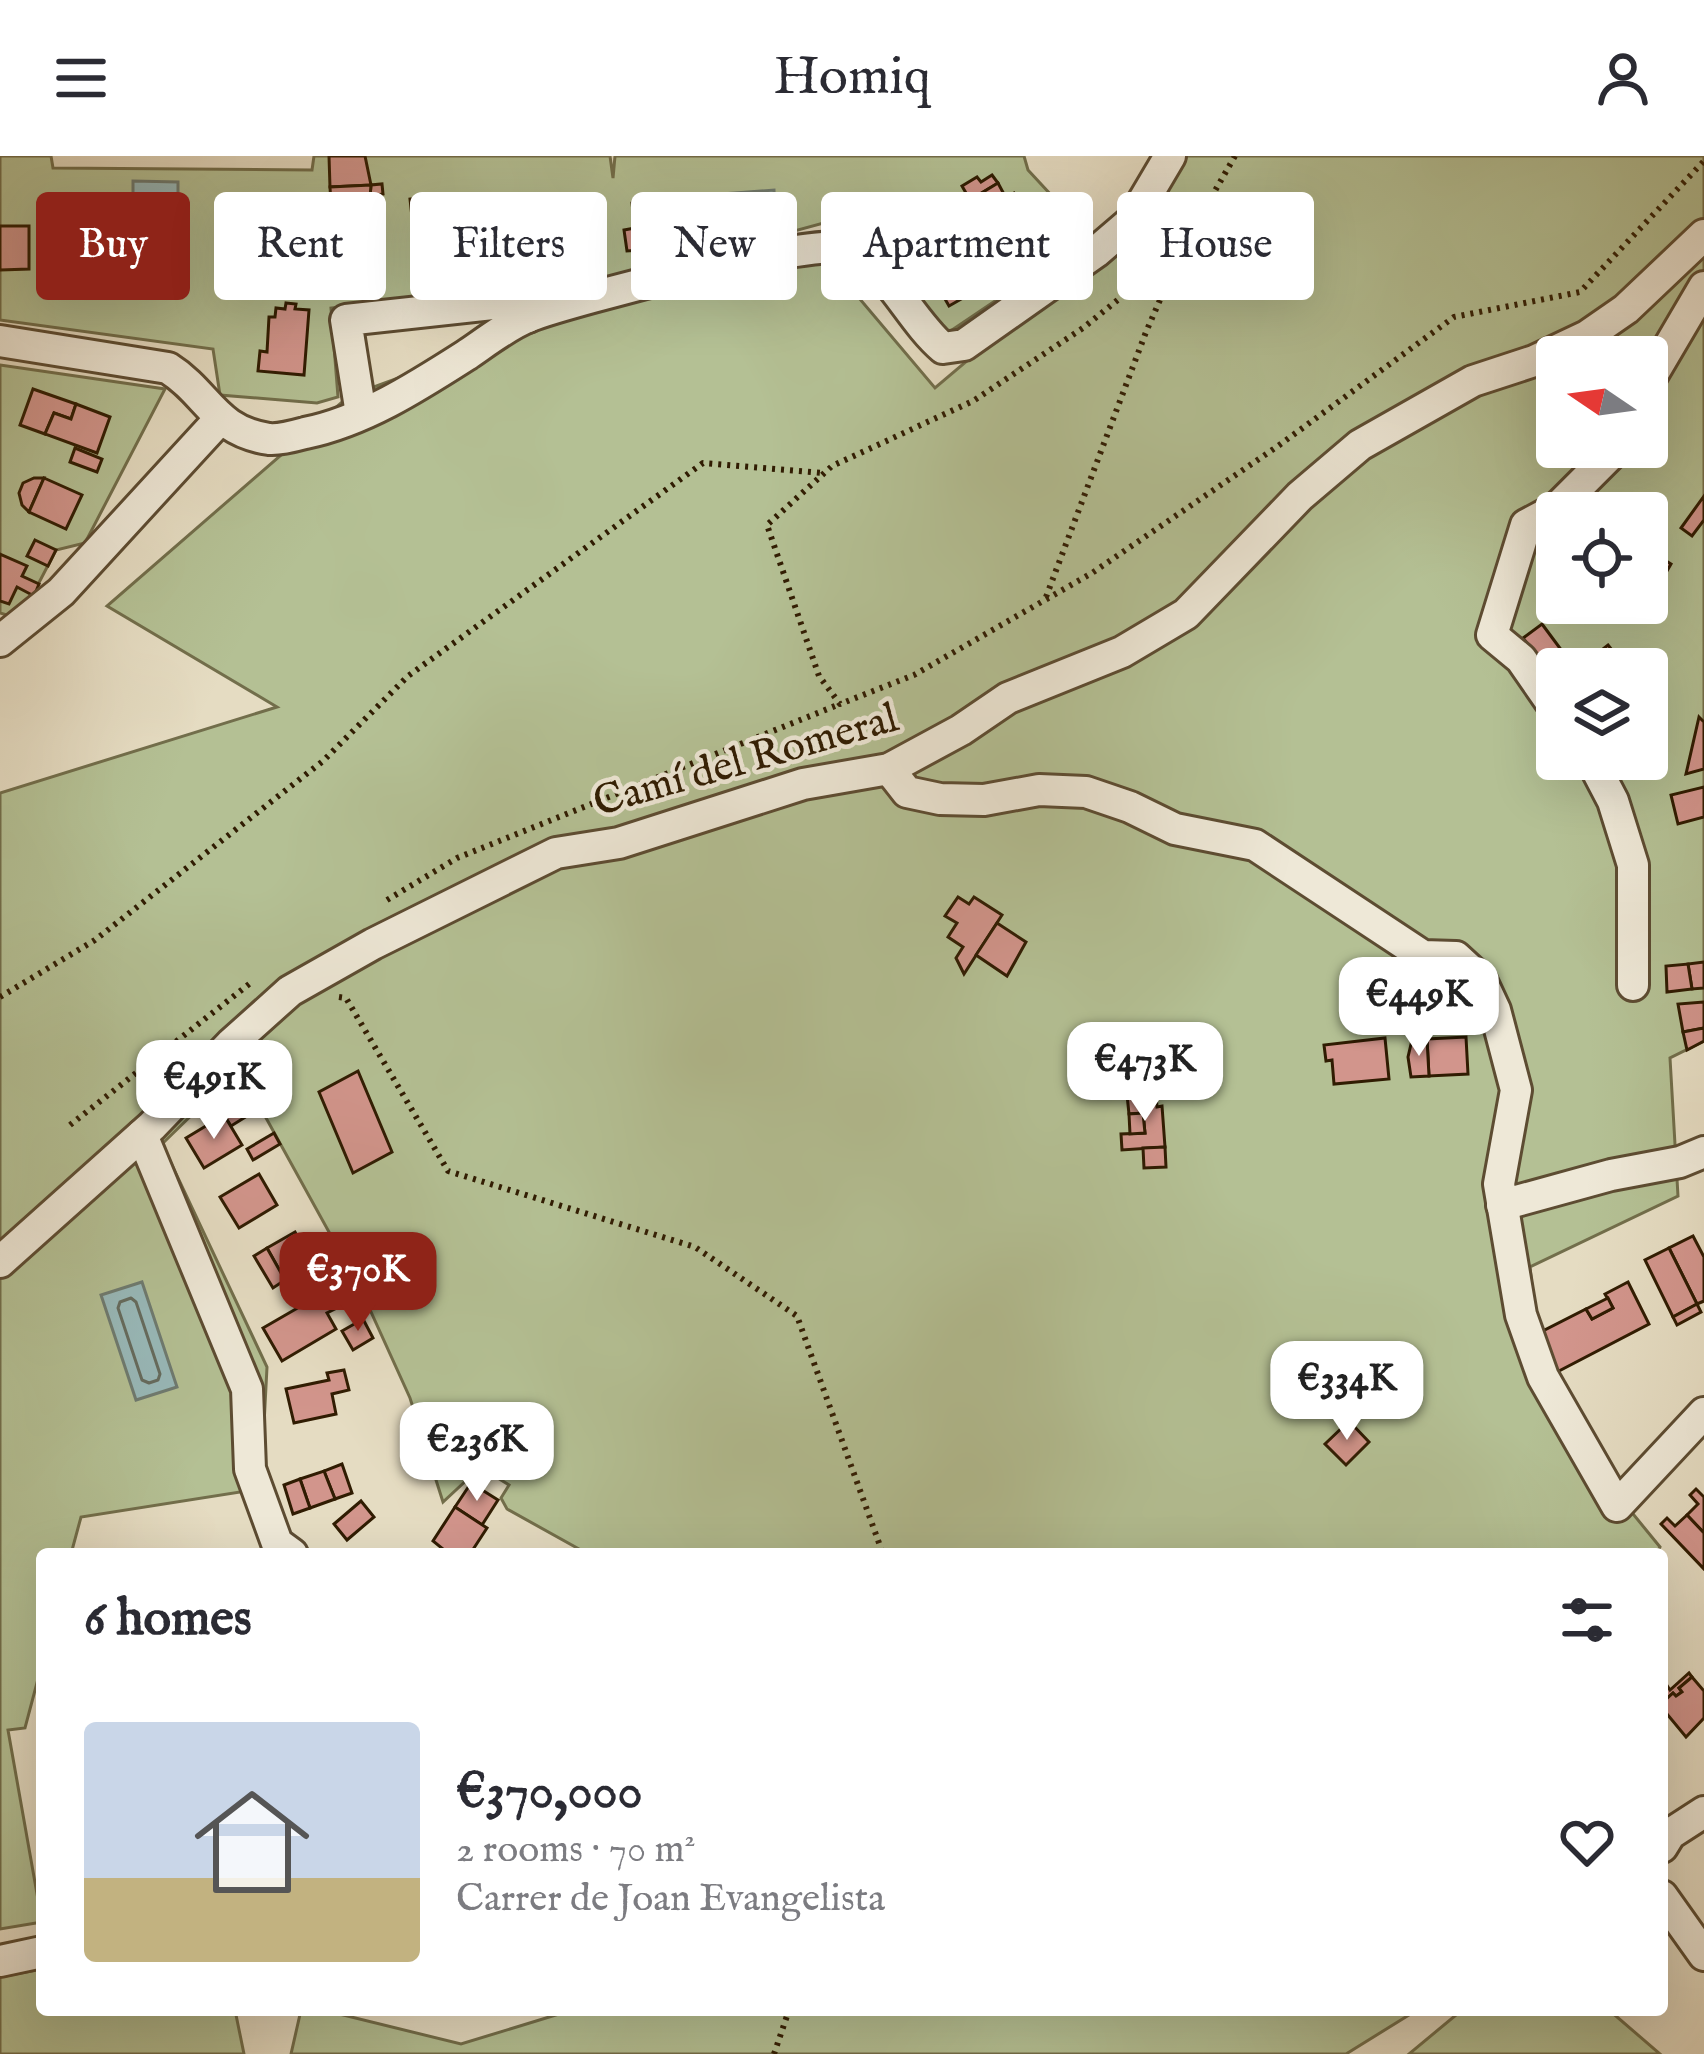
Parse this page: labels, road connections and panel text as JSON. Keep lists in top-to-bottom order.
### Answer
{
  "streets": {
    "street": ["Camí del Romeral"]
  },
  "north": "left",
  "page": {
    "header": "Homiq",
    "chip": [
      "Buy",
      "Rent",
      "Filters",
      "New",
      "Apartment",
      "House"
    ],
    "price": [
      "€449K",
      "€473K",
      "€491K",
      "€370K",
      "€334K",
      "€236K"
    ],
    "heading": "6 homes",
    "list": [
      {
        "name": "€370,000",
        "note": "2 rooms · 70 m² · Carrer de Joan Evangelista"
      }
    ]
  }
}
